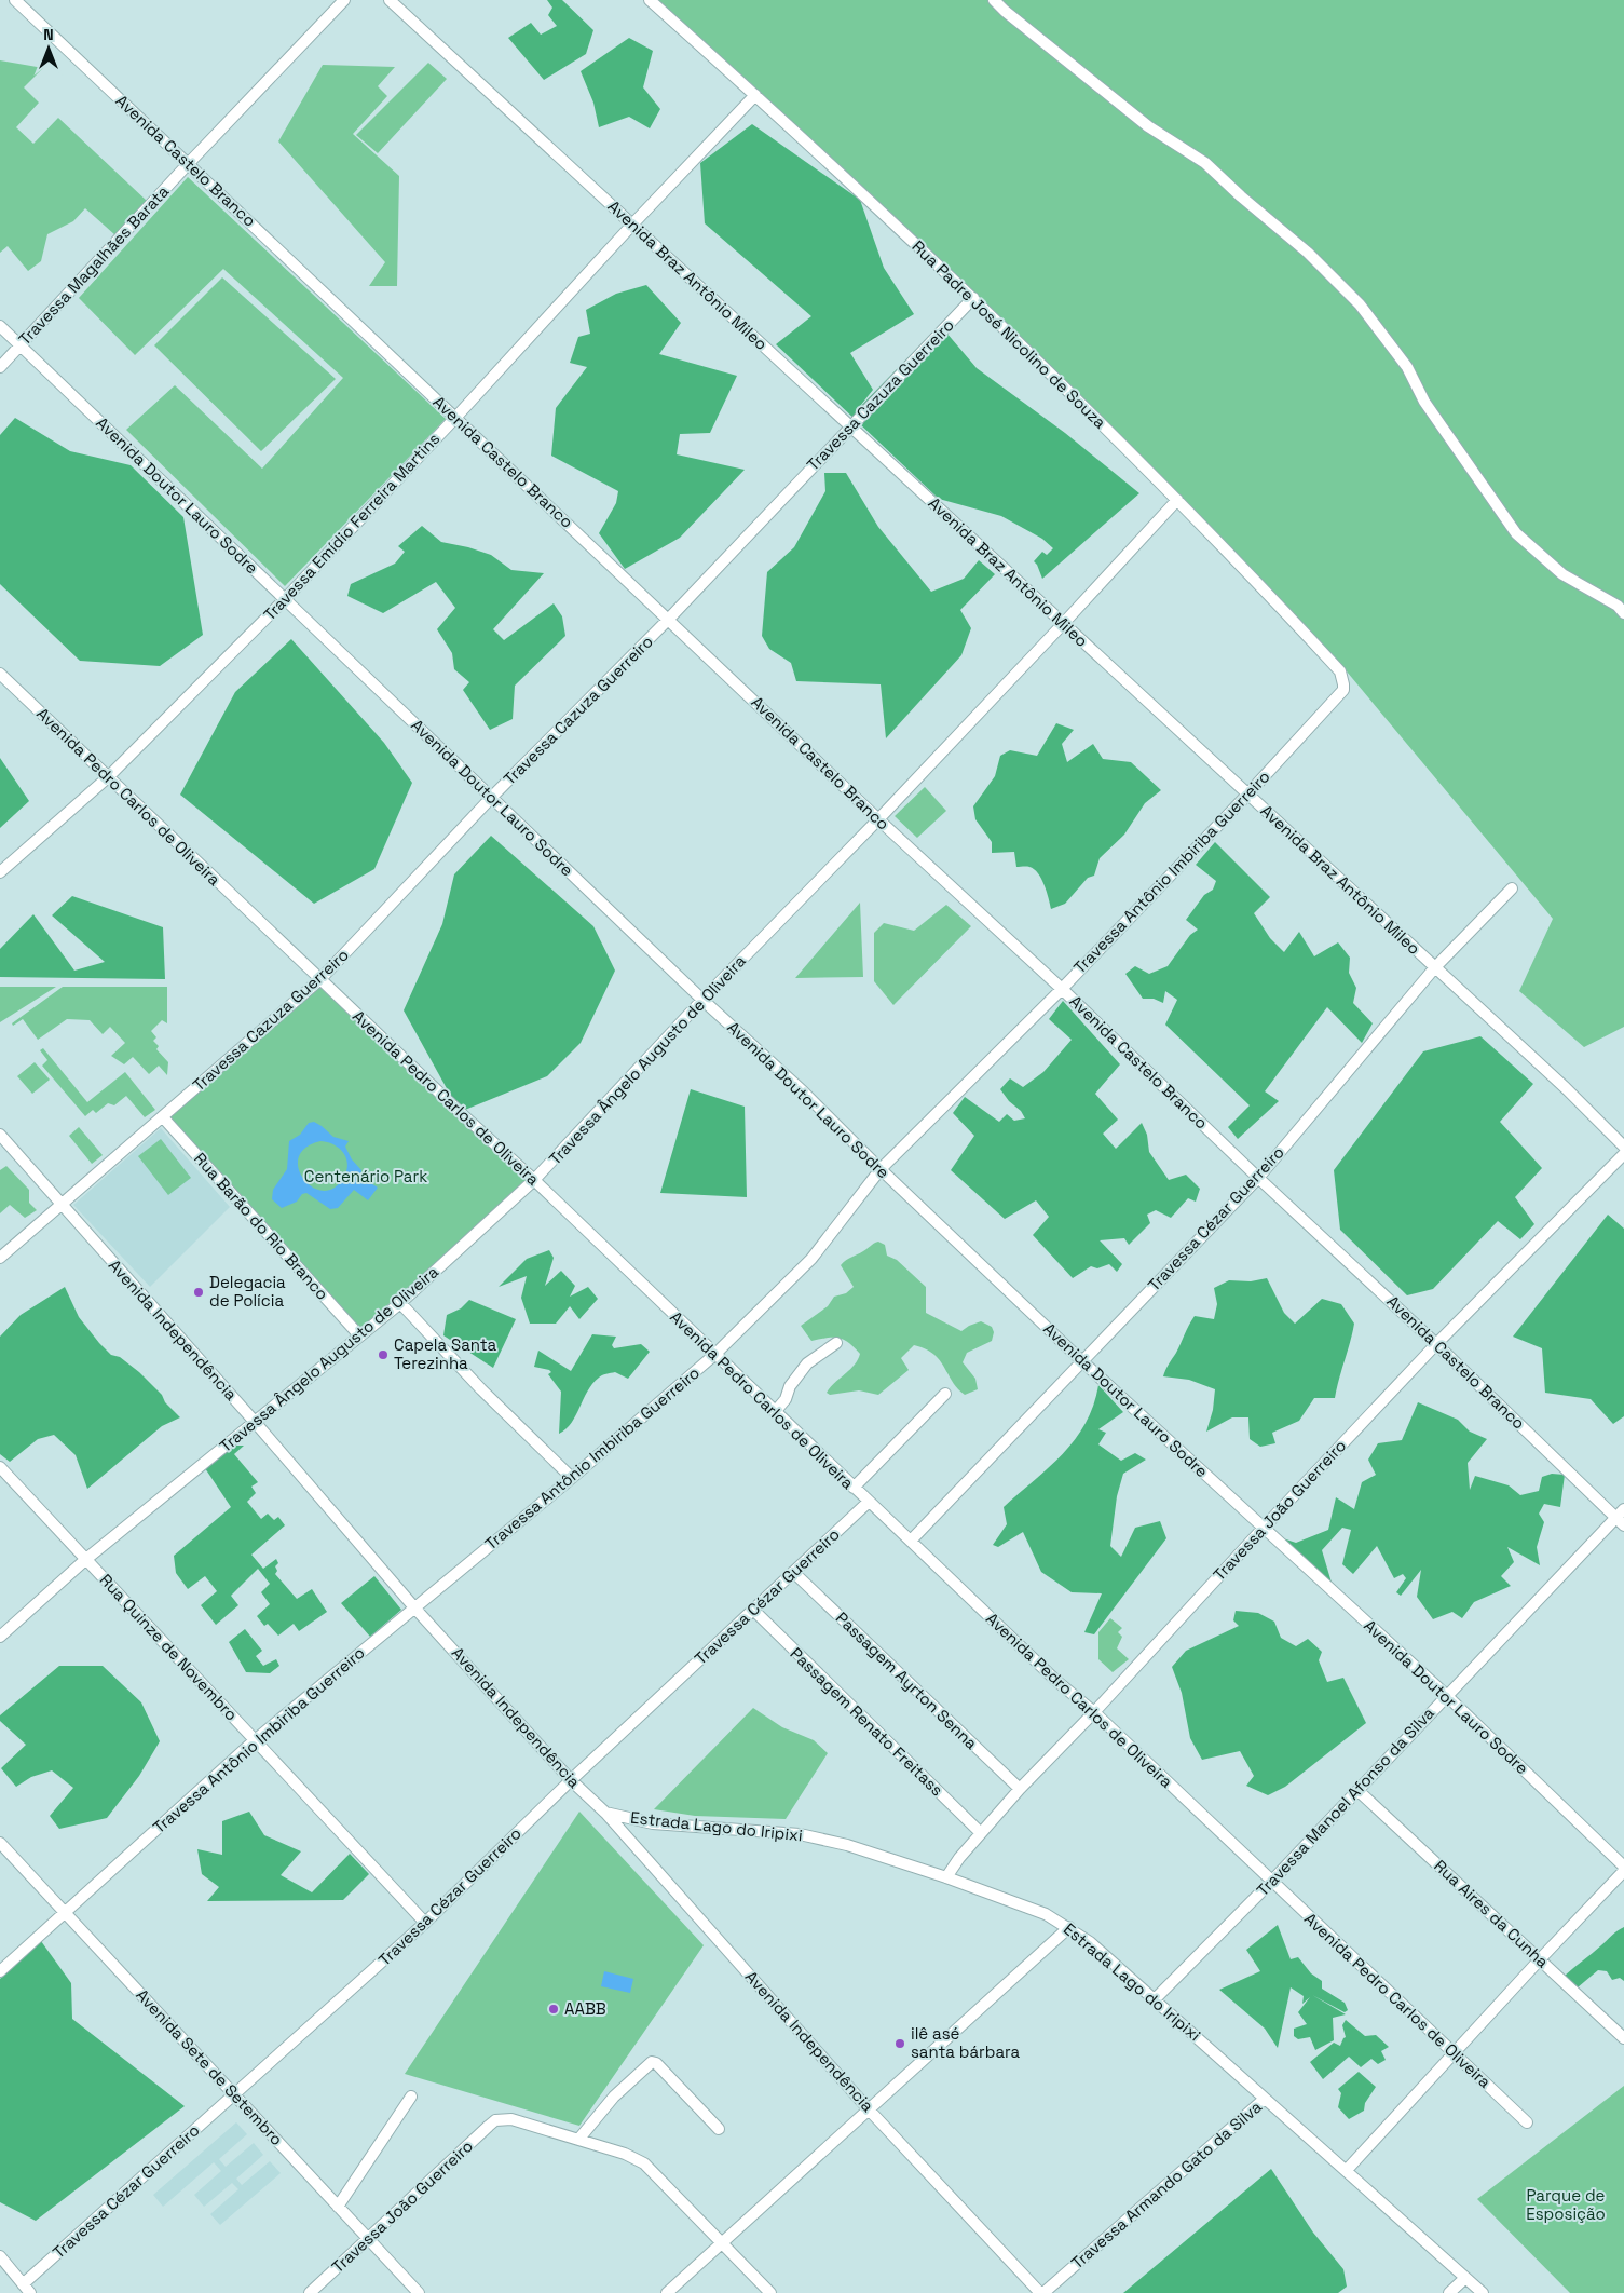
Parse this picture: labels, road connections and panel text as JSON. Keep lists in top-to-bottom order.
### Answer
{
  "streets": {
    "street": [
      "Avenida Castelo Branco",
      "Travessa Magalhães Barata",
      "Avenida Braz Antônio Mileo",
      "Rua Padre José Nicolino de Souza",
      "Travessa Cazuza Guerreiro",
      "Avenida Doutor Lauro Sodre",
      "Travessa Emídio Ferreira Martins",
      "Avenida Pedro Carlos de Oliveira",
      "Travessa Antônio Imbiriba Guerreiro",
      "Travessa Ângelo Augusto de Oliveira",
      "Travessa Cézar Guerreiro",
      "Rua Barão do Rio Branco",
      "Avenida Independência",
      "Travessa João Guerreiro",
      "Rua Quinze de Novembro",
      "Passagem Ayrton Senna",
      "Passagem Renato Freitass",
      "Travessa Manoel Afonso da Silva",
      "Estrada Lago do Iripixi",
      "Rua Aires da Cunha",
      "Avenida Sete de Setembro",
      "Travessa Armando Gato da Silva"
    ]
  },
  "crossings": [
    ["Avenida Castelo Branco", "Travessa Magalhães Barata"],
    ["Avenida Castelo Branco", "Travessa Cazuza Guerreiro"],
    ["Avenida Castelo Branco", "Travessa Emídio Ferreira Martins"],
    ["Avenida Castelo Branco", "Travessa Antônio Imbiriba Guerreiro"],
    ["Avenida Castelo Branco", "Travessa Ângelo Augusto de Oliveira"],
    ["Avenida Castelo Branco", "Travessa Cézar Guerreiro"],
    ["Avenida Castelo Branco", "Travessa João Guerreiro"],
    ["Avenida Castelo Branco", "Travessa Manoel Afonso da Silva"],
    ["Travessa Magalhães Barata", "Avenida Doutor Lauro Sodre"],
    ["Avenida Braz Antônio Mileo", "Travessa Cazuza Guerreiro"],
    ["Avenida Braz Antônio Mileo", "Travessa Emídio Ferreira Martins"],
    ["Avenida Braz Antônio Mileo", "Travessa Antônio Imbiriba Guerreiro"],
    ["Avenida Braz Antônio Mileo", "Travessa Ângelo Augusto de Oliveira"],
    ["Avenida Braz Antônio Mileo", "Travessa Cézar Guerreiro"],
    ["Rua Padre José Nicolino de Souza", "Travessa Cazuza Guerreiro"],
    ["Rua Padre José Nicolino de Souza", "Travessa Emídio Ferreira Martins"],
    ["Rua Padre José Nicolino de Souza", "Travessa Antônio Imbiriba Guerreiro"],
    ["Rua Padre José Nicolino de Souza", "Travessa Ângelo Augusto de Oliveira"],
    ["Travessa Cazuza Guerreiro", "Avenida Doutor Lauro Sodre"],
    ["Travessa Cazuza Guerreiro", "Avenida Pedro Carlos de Oliveira"],
    ["Travessa Cazuza Guerreiro", "Rua Barão do Rio Branco"],
    ["Travessa Cazuza Guerreiro", "Avenida Independência"],
    ["Avenida Doutor Lauro Sodre", "Travessa Emídio Ferreira Martins"],
    ["Avenida Doutor Lauro Sodre", "Travessa Antônio Imbiriba Guerreiro"],
    ["Avenida Doutor Lauro Sodre", "Travessa Ângelo Augusto de Oliveira"],
    ["Avenida Doutor Lauro Sodre", "Travessa Cézar Guerreiro"],
    ["Avenida Doutor Lauro Sodre", "Travessa João Guerreiro"],
    ["Avenida Doutor Lauro Sodre", "Travessa Manoel Afonso da Silva"],
    ["Travessa Emídio Ferreira Martins", "Avenida Pedro Carlos de Oliveira"],
    ["Avenida Pedro Carlos de Oliveira", "Travessa Antônio Imbiriba Guerreiro"],
    ["Avenida Pedro Carlos de Oliveira", "Travessa Ângelo Augusto de Oliveira"],
    ["Avenida Pedro Carlos de Oliveira", "Travessa Cézar Guerreiro"],
    ["Avenida Pedro Carlos de Oliveira", "Travessa João Guerreiro"],
    ["Avenida Pedro Carlos de Oliveira", "Travessa Manoel Afonso da Silva"],
    ["Travessa Antônio Imbiriba Guerreiro", "Avenida Independência"],
    ["Travessa Antônio Imbiriba Guerreiro", "Rua Quinze de Novembro"],
    ["Travessa Antônio Imbiriba Guerreiro", "Avenida Sete de Setembro"],
    ["Travessa Ângelo Augusto de Oliveira", "Rua Barão do Rio Branco"],
    ["Travessa Ângelo Augusto de Oliveira", "Avenida Independência"],
    ["Travessa Ângelo Augusto de Oliveira", "Rua Quinze de Novembro"],
    ["Travessa Cézar Guerreiro", "Avenida Independência"],
    ["Travessa Cézar Guerreiro", "Rua Quinze de Novembro"],
    ["Travessa Cézar Guerreiro", "Passagem Ayrton Senna"],
    ["Travessa Cézar Guerreiro", "Passagem Renato Freitass"],
    ["Travessa Cézar Guerreiro", "Avenida Sete de Setembro"],
    ["Avenida Independência", "Estrada Lago do Iripixi"],
    ["Avenida Independência", "Travessa Armando Gato da Silva"],
    ["Travessa João Guerreiro", "Passagem Ayrton Senna"],
    ["Travessa João Guerreiro", "Passagem Renato Freitass"],
    ["Travessa João Guerreiro", "Estrada Lago do Iripixi"],
    ["Travessa João Guerreiro", "Avenida Sete de Setembro"],
    ["Travessa Manoel Afonso da Silva", "Estrada Lago do Iripixi"],
    ["Travessa Manoel Afonso da Silva", "Rua Aires da Cunha"],
    ["Estrada Lago do Iripixi", "Travessa Armando Gato da Silva"]
  ],
  "parks": ["Centenário Park", "Parque de Esposição"],
  "places": [
    "Delegacia de Polícia",
    "Capela Santa Terezinha",
    "AABB",
    "ilê asé santa bárbara"
  ],
  "north": "top"
}
